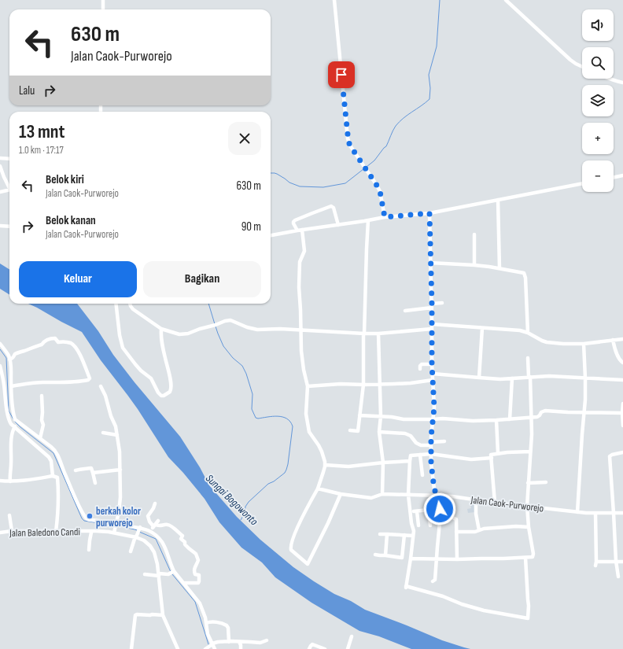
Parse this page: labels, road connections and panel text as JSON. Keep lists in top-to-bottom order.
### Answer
{
  "streets": {
    "street": ["Jalan Caok-Purworejo", "Jalan Baledono Candi"]
  },
  "water": ["Sungai Bogowonto"],
  "places": ["berkah kolor purworejo"],
  "page": {
    "map_buttons": ["+", "−"],
    "turn": ["630 m", "Jalan Caok-Purworejo"],
    "then": "Lalu",
    "heading": ["13 mnt", "1.0 km · 17:17"],
    "list": [
      {
        "name": "Belok kiri",
        "note": "Jalan Caok-Purworejo",
        "value": "630 m"
      },
      {
        "name": "Belok kanan",
        "note": "Jalan Caok-Purworejo",
        "value": "90 m"
      }
    ],
    "buttons": ["Keluar", "Bagikan"]
  }
}
